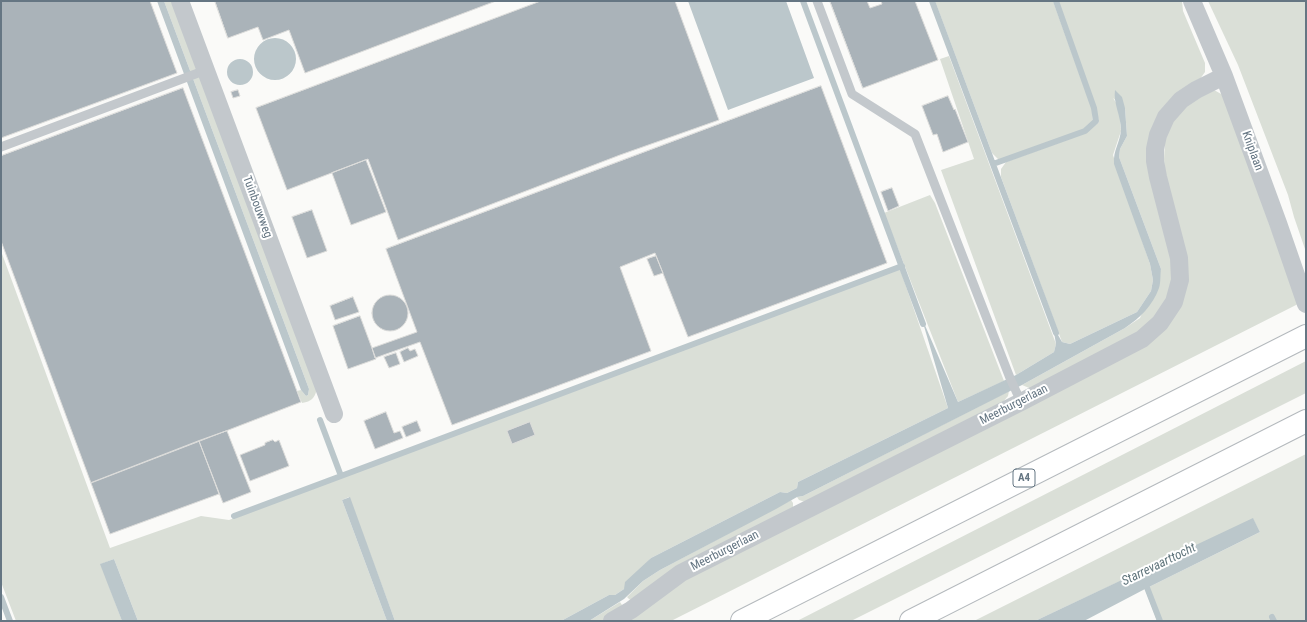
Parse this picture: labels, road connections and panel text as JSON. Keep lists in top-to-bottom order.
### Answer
{
  "streets": {
    "highway": ["A4"],
    "street": ["Kniplaan", "Tuinbouwweg", "Meerburgerlaan"]
  },
  "crossings": [
    ["Kniplaan", "Meerburgerlaan"]
  ],
  "water": ["Starrevaarttocht"]
}
